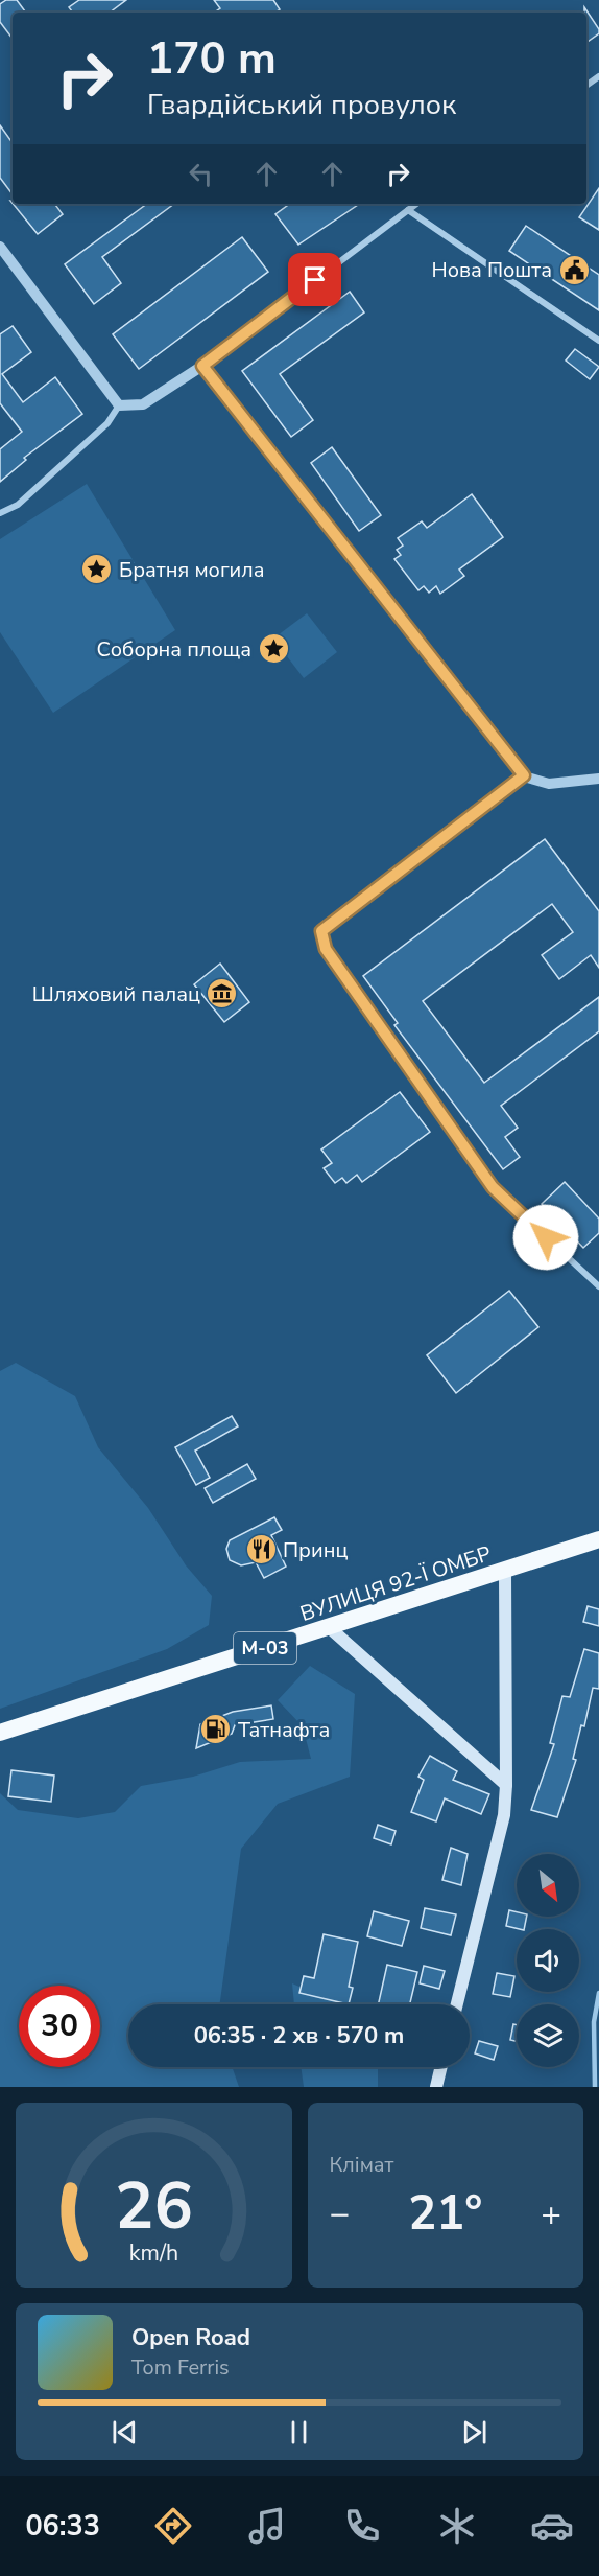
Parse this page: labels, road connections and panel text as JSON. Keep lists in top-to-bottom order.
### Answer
{
  "streets": {
    "highway": ["ВУЛИЦЯ 92-Ї ОМБР", "М-03"]
  },
  "places": {
    "public building": ["Нова Пошта"],
    "place": ["Братня могила", "Соборна площа"],
    "museum": ["Шляховий палац"],
    "restaurant": ["Принц"],
    "fuel station": ["Татнафта"]
  },
  "north": "bottom right",
  "page": {
    "turn": ["170 m", "Гвардійський провулок"],
    "limit": "30",
    "trip": "06:35 · 2 хв · 570 m",
    "tile": "Клімат",
    "heat": ["−", "21°", "+"],
    "song": ["Open Road", "Tom Ferris"],
    "tabs": "06:33",
    "gauge": ["26", "km/h"]
  }
}
